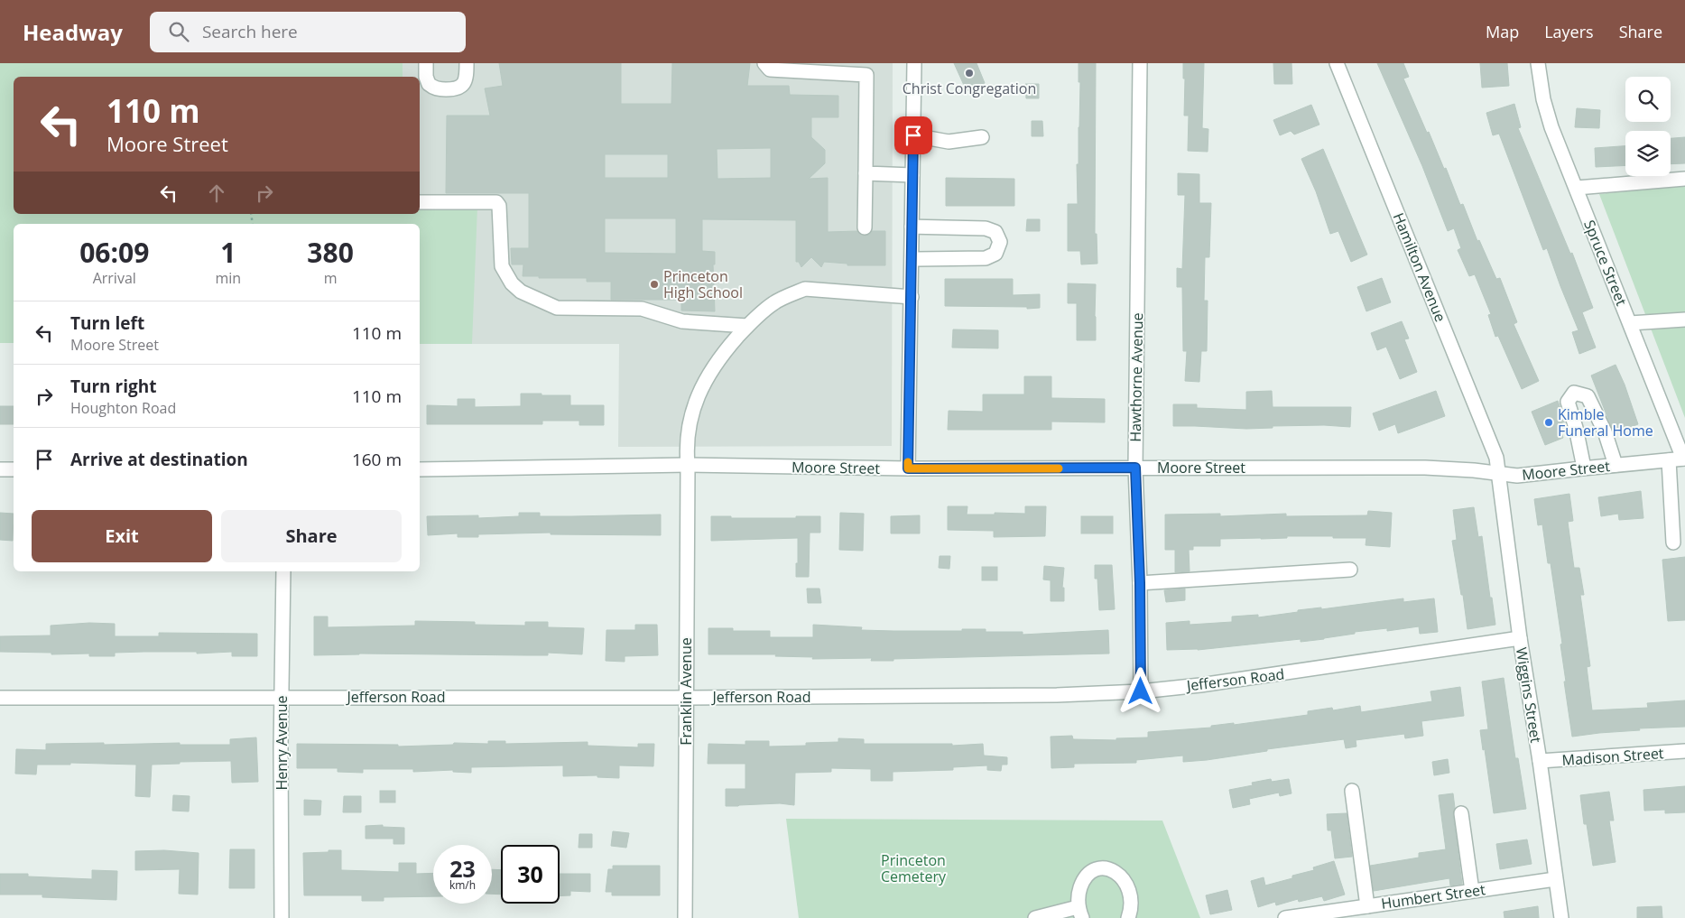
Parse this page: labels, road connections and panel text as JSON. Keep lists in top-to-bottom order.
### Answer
{
  "streets": {
    "street": [
      "Spruce Street",
      "Hamilton Avenue",
      "Hawthorne Avenue",
      "Moore Street",
      "Jefferson Road",
      "Franklin Avenue",
      "Wiggins Street",
      "Henry Avenue",
      "Madison Street",
      "Humbert Street"
    ]
  },
  "crossings": [
    ["Spruce Street", "Moore Street"],
    ["Hamilton Avenue", "Moore Street"],
    ["Hamilton Avenue", "Wiggins Street"],
    ["Hawthorne Avenue", "Moore Street"],
    ["Hawthorne Avenue", "Jefferson Road"],
    ["Moore Street", "Franklin Avenue"],
    ["Moore Street", "Wiggins Street"],
    ["Jefferson Road", "Franklin Avenue"],
    ["Jefferson Road", "Wiggins Street"],
    ["Jefferson Road", "Henry Avenue"],
    ["Wiggins Street", "Madison Street"],
    ["Wiggins Street", "Humbert Street"]
  ],
  "parks": ["Princeton Cemetery"],
  "places": ["Christ Congregation", "Princeton High School", "Kimble Funeral Home"],
  "page": {
    "header": "Headway",
    "search": "Search here",
    "nav": ["Map", "Layers", "Share"],
    "turn": ["110 m", "Moore Street"],
    "eta": [
      "06:09",
      "Arrival",
      "1",
      "min",
      "380",
      "m"
    ],
    "list": [
      {
        "name": "Turn left",
        "note": "Moore Street",
        "value": "110 m"
      },
      {
        "name": "Turn right",
        "note": "Houghton Road",
        "value": "110 m"
      },
      {
        "name": "Arrive at destination",
        "value": "160 m"
      }
    ],
    "buttons": ["Exit", "Share"],
    "speed": "23 km/h",
    "limit": "30"
  }
}
